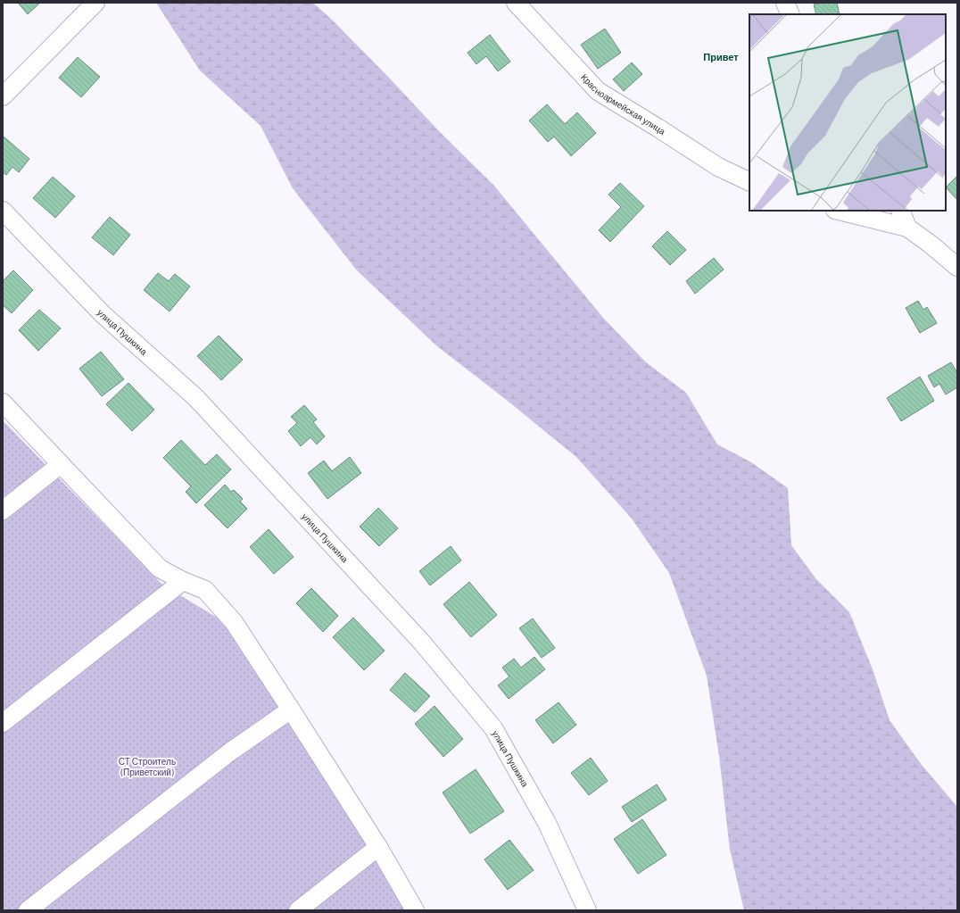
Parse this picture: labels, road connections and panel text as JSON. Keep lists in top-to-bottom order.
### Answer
{
  "streets": {
    "street": ["Красноармейская улица", "улица Пушкина"]
  },
  "districts": ["Привет"],
  "parks": ["СТ Строитель (Приветский)"]
}
